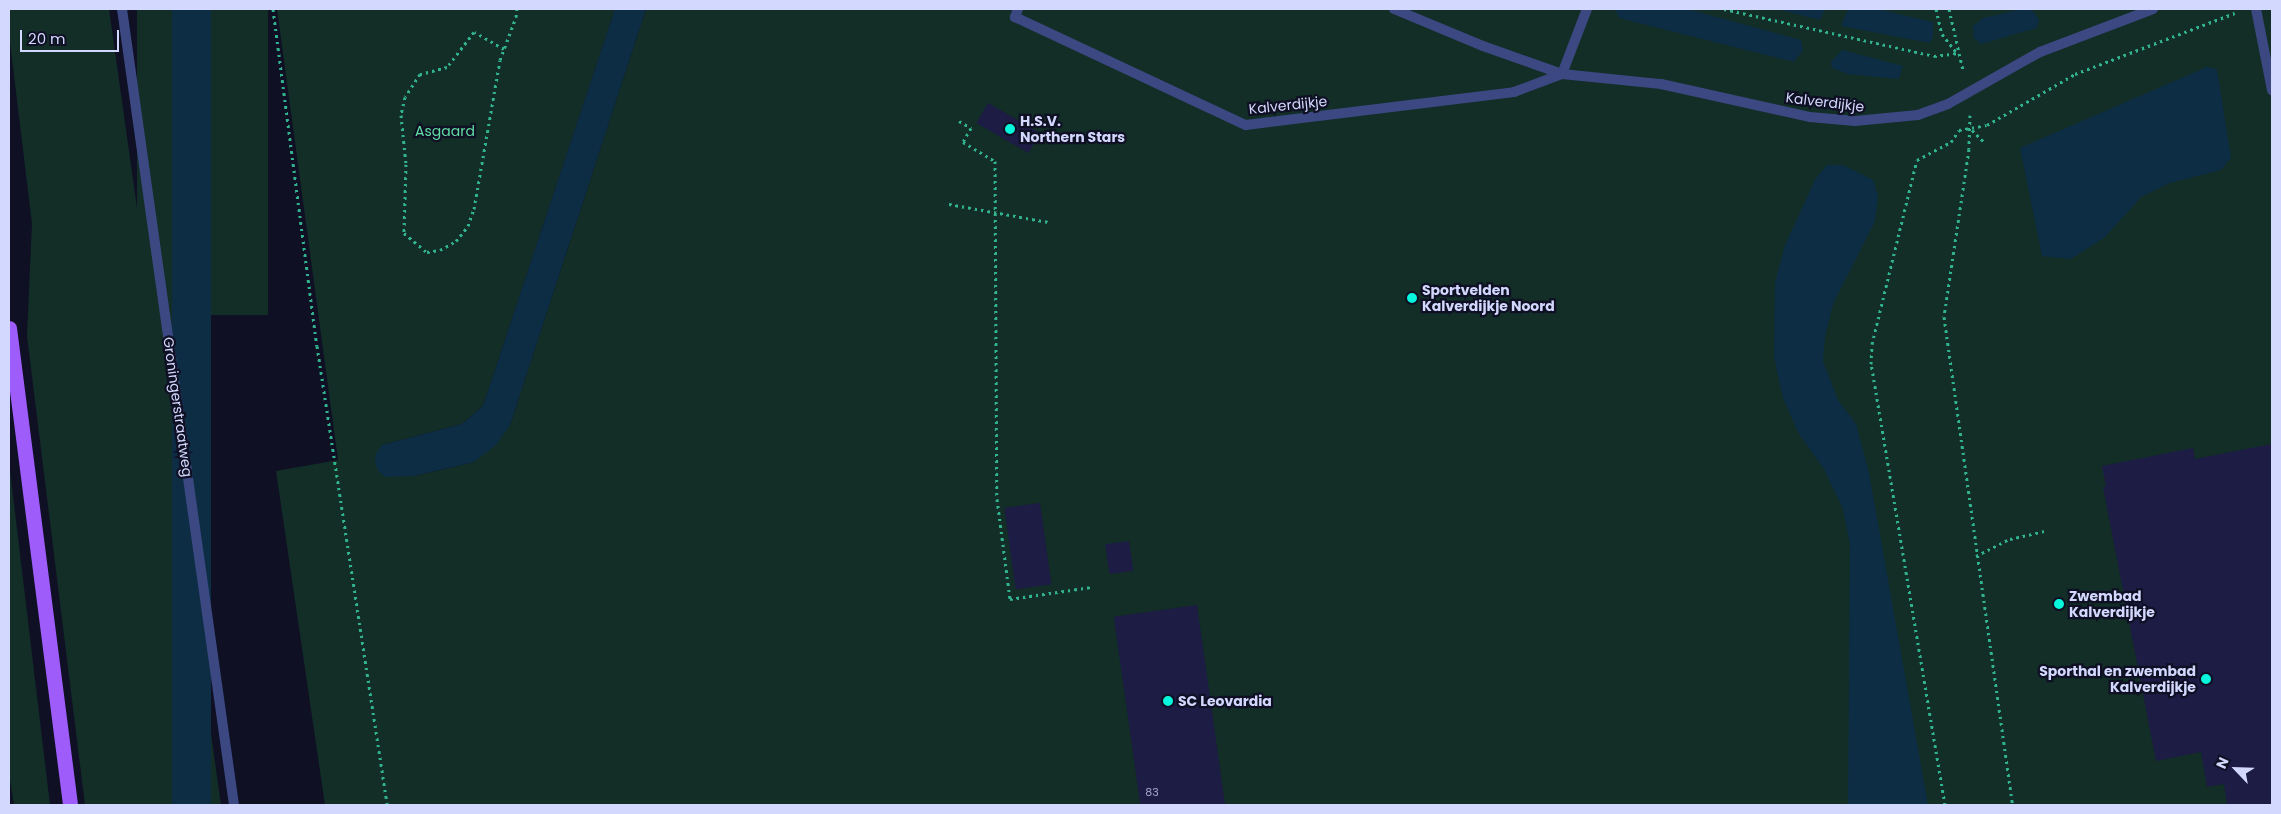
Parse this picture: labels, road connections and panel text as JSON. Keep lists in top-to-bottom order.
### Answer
{
  "streets": {
    "street": ["Kalverdijkje", "Groningerstraatweg"]
  },
  "parks": ["Asgaard"],
  "places": [
    "H.S.V. Northern Stars",
    "Sportvelden Kalverdijkje Noord",
    "Zwembad Kalverdijkje",
    "Sporthal en zwembad Kalverdijkje",
    "SC Leovardia"
  ],
  "house_numbers": ["83"],
  "scale_bar": "20 m",
  "north": "top left"
}
